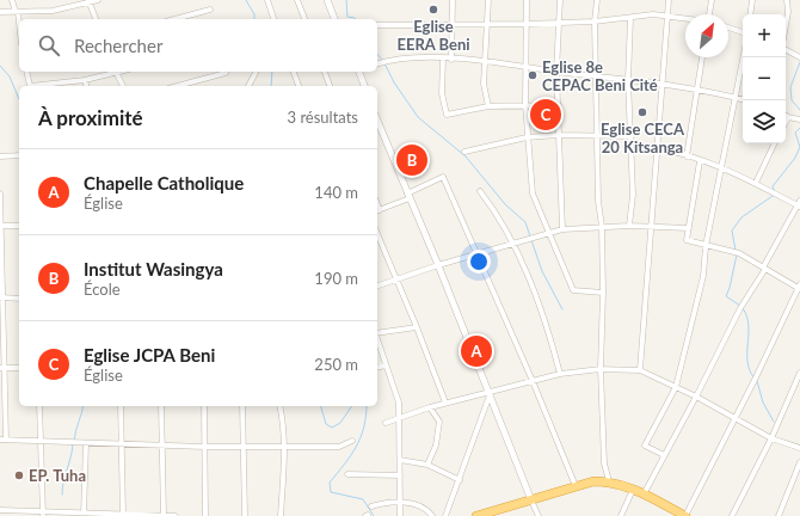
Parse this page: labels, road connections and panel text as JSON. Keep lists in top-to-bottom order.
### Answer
{
  "places": [
    "Eglise EERA Beni",
    "Eglise 8e CEPAC Beni Cité",
    "Eglise CECA 20 Kitsanga",
    "EP. Tuha"
  ],
  "north": "top right",
  "page": {
    "map_buttons": ["+", "−"],
    "search": "Rechercher",
    "heading": ["À proximité", "3 résultats"],
    "pins": ["C", "B", "A"],
    "list": [
      {
        "mark": "A",
        "name": "Chapelle Catholique",
        "note": "Église",
        "value": "140 m"
      },
      {
        "mark": "B",
        "name": "Institut Wasingya",
        "note": "École",
        "value": "190 m"
      },
      {
        "mark": "C",
        "name": "Eglise JCPA Beni",
        "note": "Église",
        "value": "250 m"
      }
    ]
  }
}
